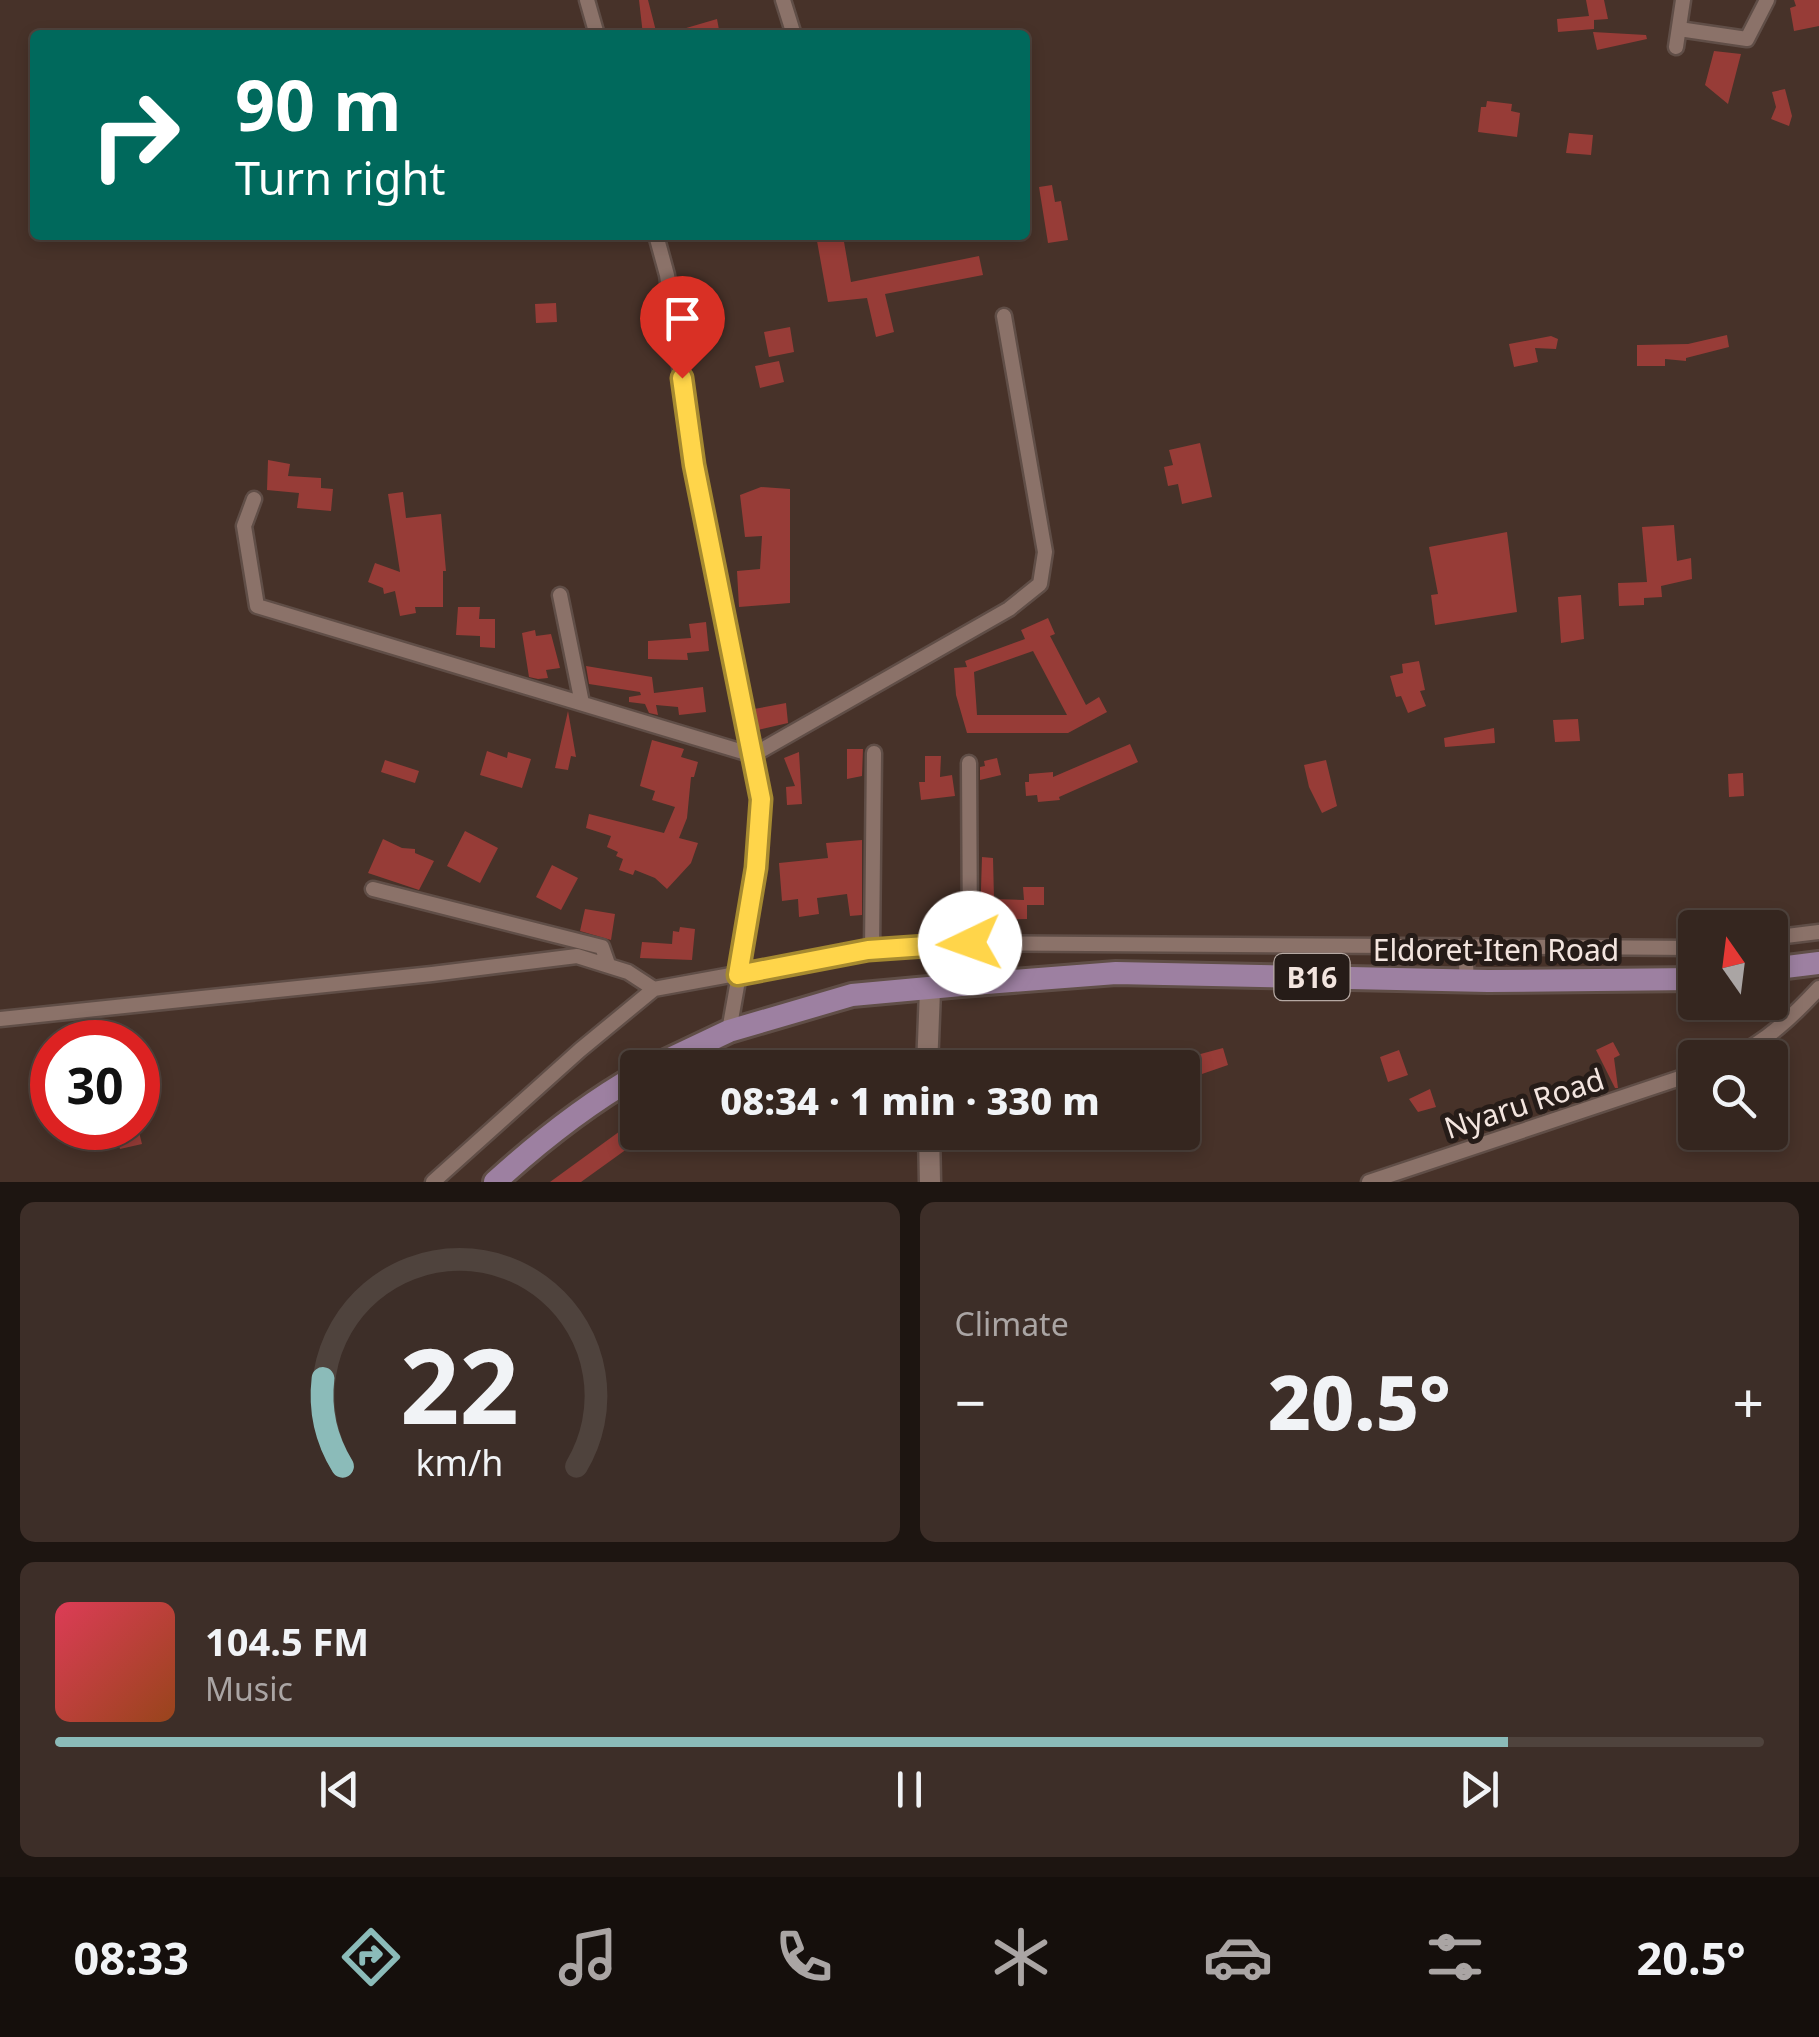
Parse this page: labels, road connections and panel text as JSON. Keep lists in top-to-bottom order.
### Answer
{
  "streets": {
    "main road": ["Eldoret-Iten Road", "B16"],
    "street": ["Nyaru Road"]
  },
  "north": "top",
  "page": {
    "turn": ["90 m", "Turn right"],
    "limit": "30",
    "trip": "08:34 · 1 min · 330 m",
    "tile": "Climate",
    "heat": ["−", "20.5°", "+"],
    "song": ["104.5 FM", "Music"],
    "tabs": ["08:33", "20.5°"],
    "gauge": ["22", "km/h"]
  }
}
